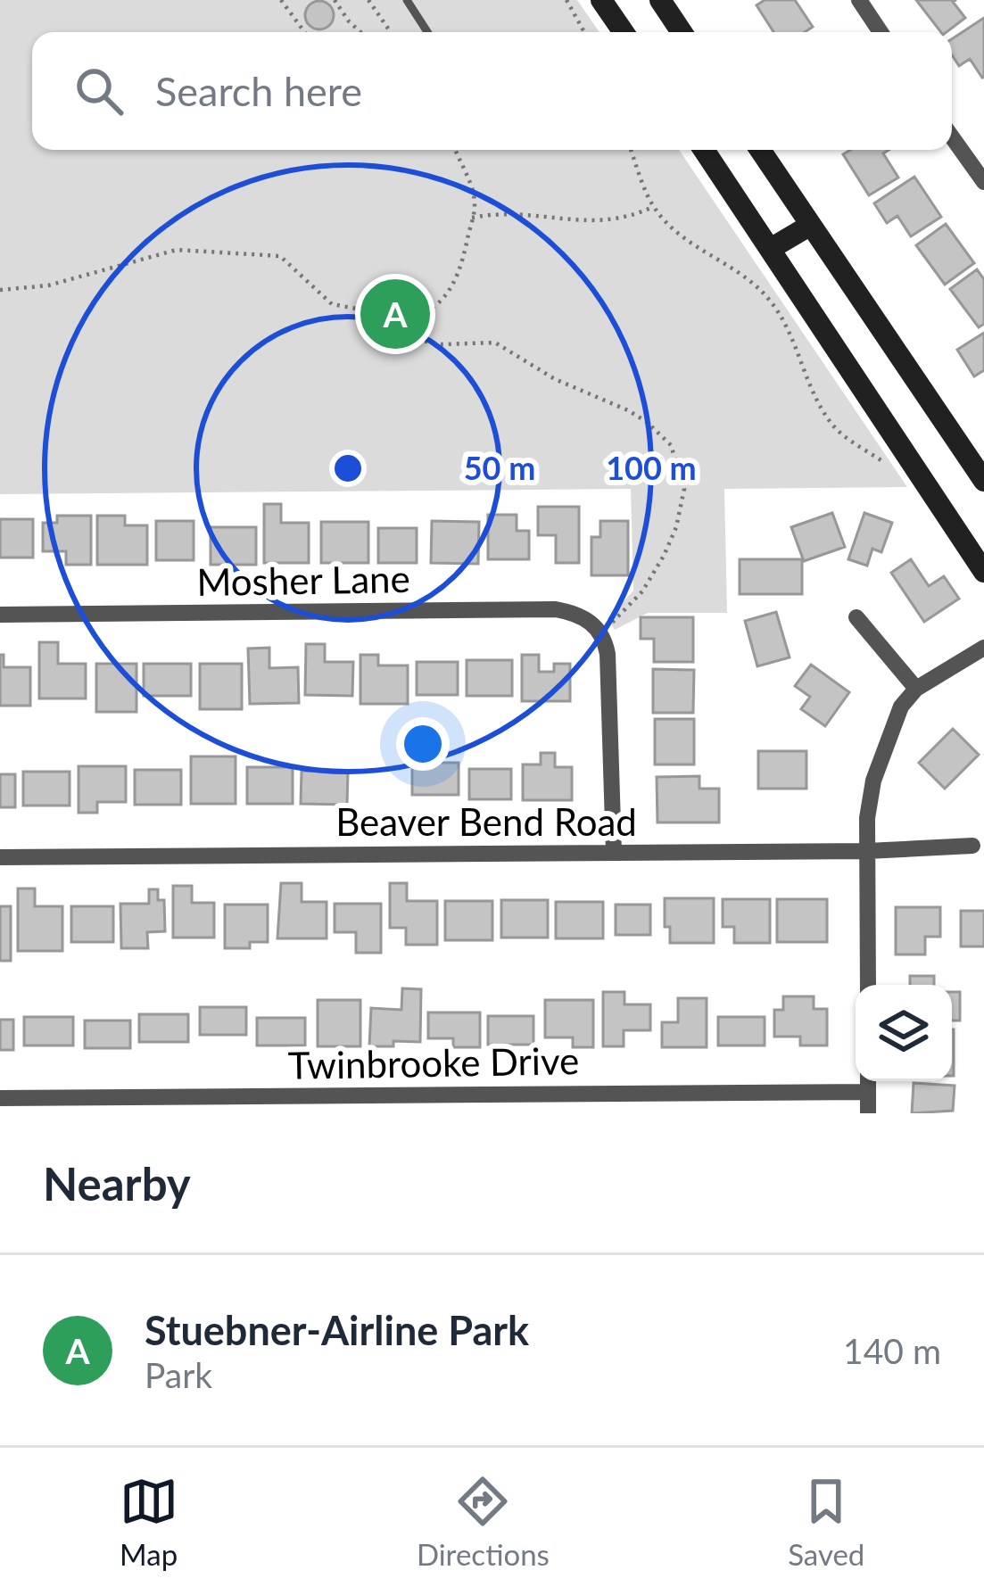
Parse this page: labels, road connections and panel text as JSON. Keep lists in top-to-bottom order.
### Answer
{
  "streets": {
    "street": ["Mosher Lane", "Beaver Bend Road", "Twinbrooke Drive"]
  },
  "page": {
    "search": "Search here",
    "pins": "A",
    "heading": "Nearby",
    "list": [
      {
        "mark": "A",
        "name": "Stuebner-Airline Park",
        "note": "Park",
        "value": "140 m"
      }
    ],
    "nav": ["Map", "Directions", "Saved"]
  },
  "rings": ["50 m", "100 m"]
}
